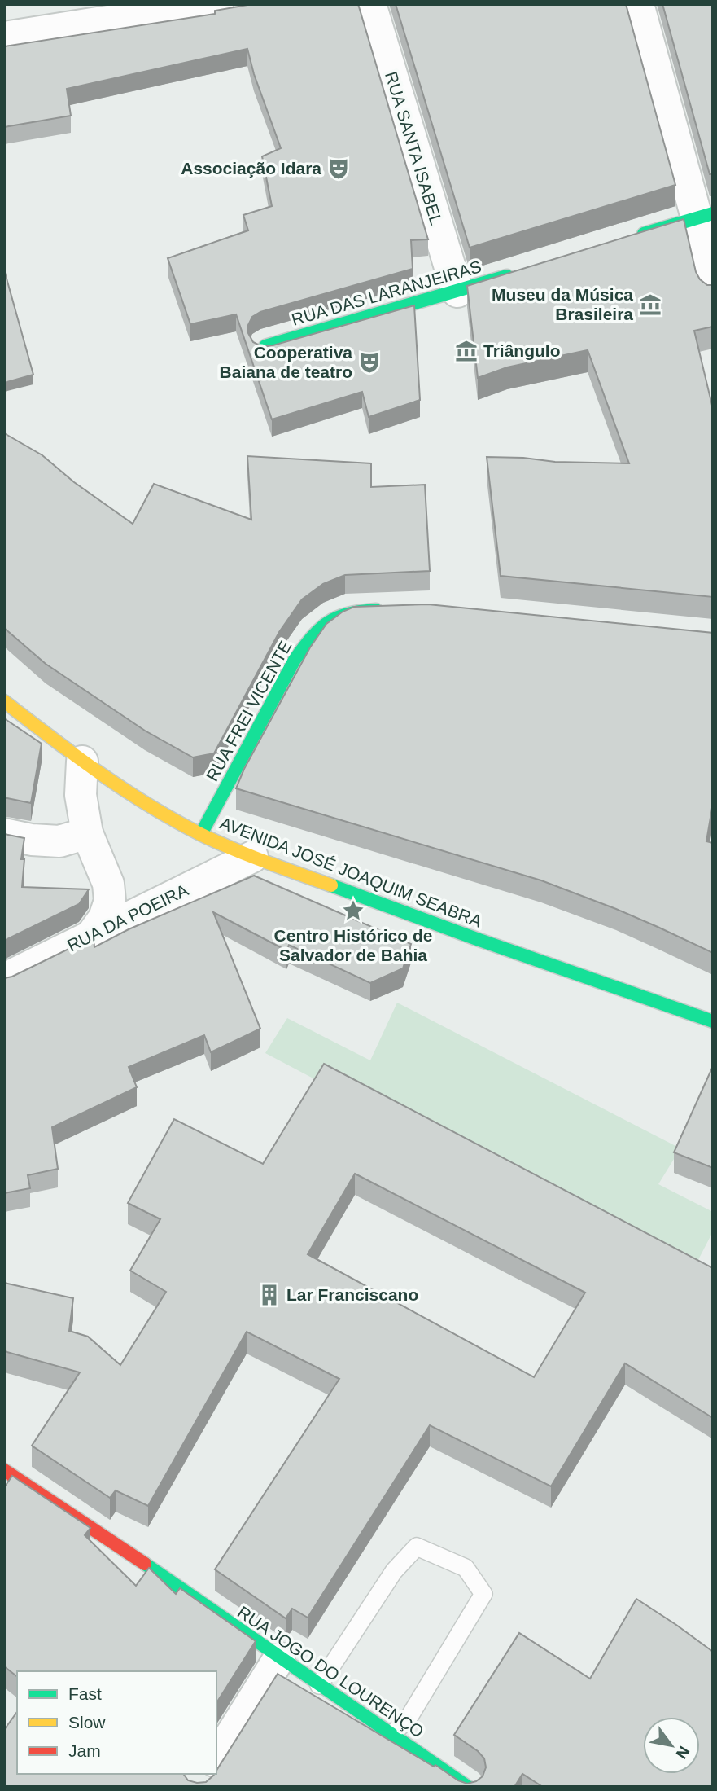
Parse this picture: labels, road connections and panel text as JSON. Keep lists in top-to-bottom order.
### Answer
{
  "streets": {
    "street": [
      "RUA SANTA ISABEL",
      "RUA DAS LARANJEIRAS",
      "RUA FREI VICENTE",
      "AVENIDA JOSÉ JOAQUIM SEABRA",
      "RUA DA POEIRA",
      "RUA JOGO DO LOURENÇO"
    ]
  },
  "crossings": [
    ["RUA SANTA ISABEL", "RUA DAS LARANJEIRAS"],
    ["RUA FREI VICENTE", "AVENIDA JOSÉ JOAQUIM SEABRA"],
    ["AVENIDA JOSÉ JOAQUIM SEABRA", "RUA DA POEIRA"]
  ],
  "places": {
    "theatre": ["Associação Idara", "Cooperativa Baiana de teatro"],
    "museum": ["Museu da Música Brasileira", "Triângulo"],
    "place": ["Centro Histórico de Salvador de Bahia"],
    "building": ["Lar Franciscano"]
  },
  "legend": ["Fast", "Slow", "Jam"],
  "north": "bottom right"
}
